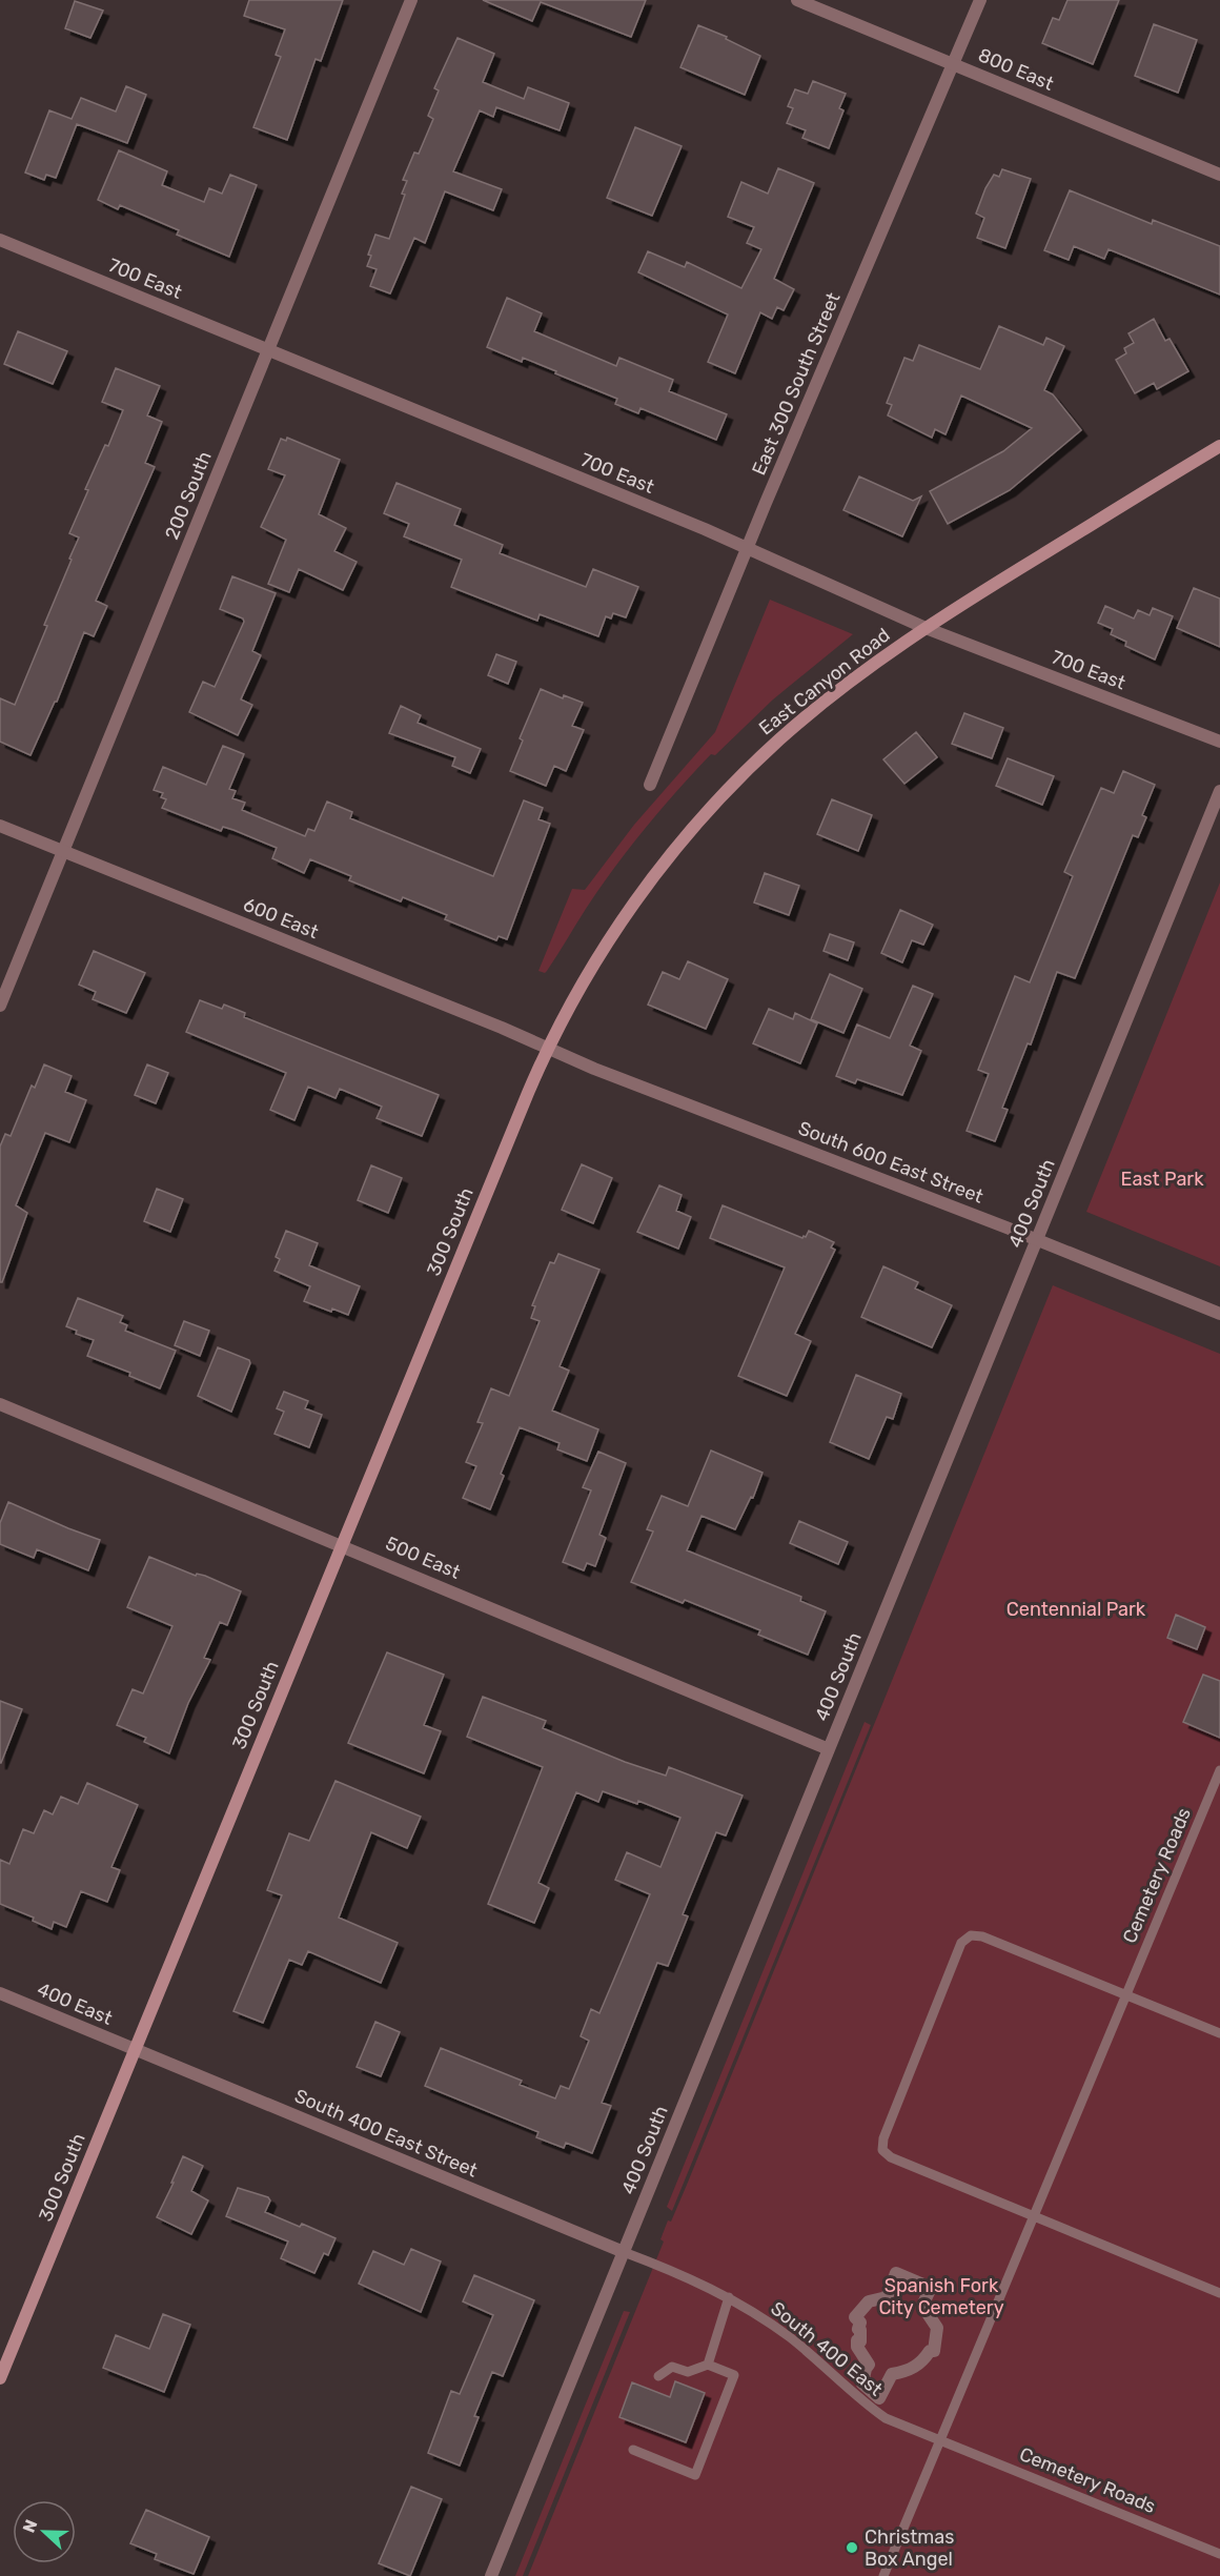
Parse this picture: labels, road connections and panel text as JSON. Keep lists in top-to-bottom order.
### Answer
{
  "streets": {
    "main road": ["East Canyon Road", "300 South"],
    "street": [
      "800 East",
      "700 East",
      "East 300 South Street",
      "200 South",
      "600 East",
      "South 600 East Street",
      "400 South",
      "500 East",
      "400 East",
      "South 400 East Street"
    ],
    "lane": ["Cemetery Roads", "South 400 East"]
  },
  "crossings": [
    ["800 East", "East 300 South Street"],
    ["700 East", "East 300 South Street"],
    ["700 East", "200 South"],
    ["700 East", "East Canyon Road"],
    ["200 South", "600 East"],
    ["East Canyon Road", "600 East"],
    ["East Canyon Road", "South 600 East Street"],
    ["East Canyon Road", "300 South"],
    ["600 East", "South 600 East Street"],
    ["600 East", "300 South"],
    ["South 600 East Street", "400 South"],
    ["South 600 East Street", "300 South"],
    ["400 South", "500 East"],
    ["400 South", "South 400 East Street"],
    ["400 South", "South 400 East"],
    ["300 South", "500 East"],
    ["300 South", "400 East"],
    ["300 South", "South 400 East Street"],
    ["Cemetery Roads", "South 400 East"],
    ["400 East", "South 400 East Street"],
    ["South 400 East Street", "South 400 East"]
  ],
  "parks": ["East Park", "Centennial Park", "Spanish Fork City Cemetery"],
  "places": ["Christmas Box Angel"],
  "north": "left"
}
